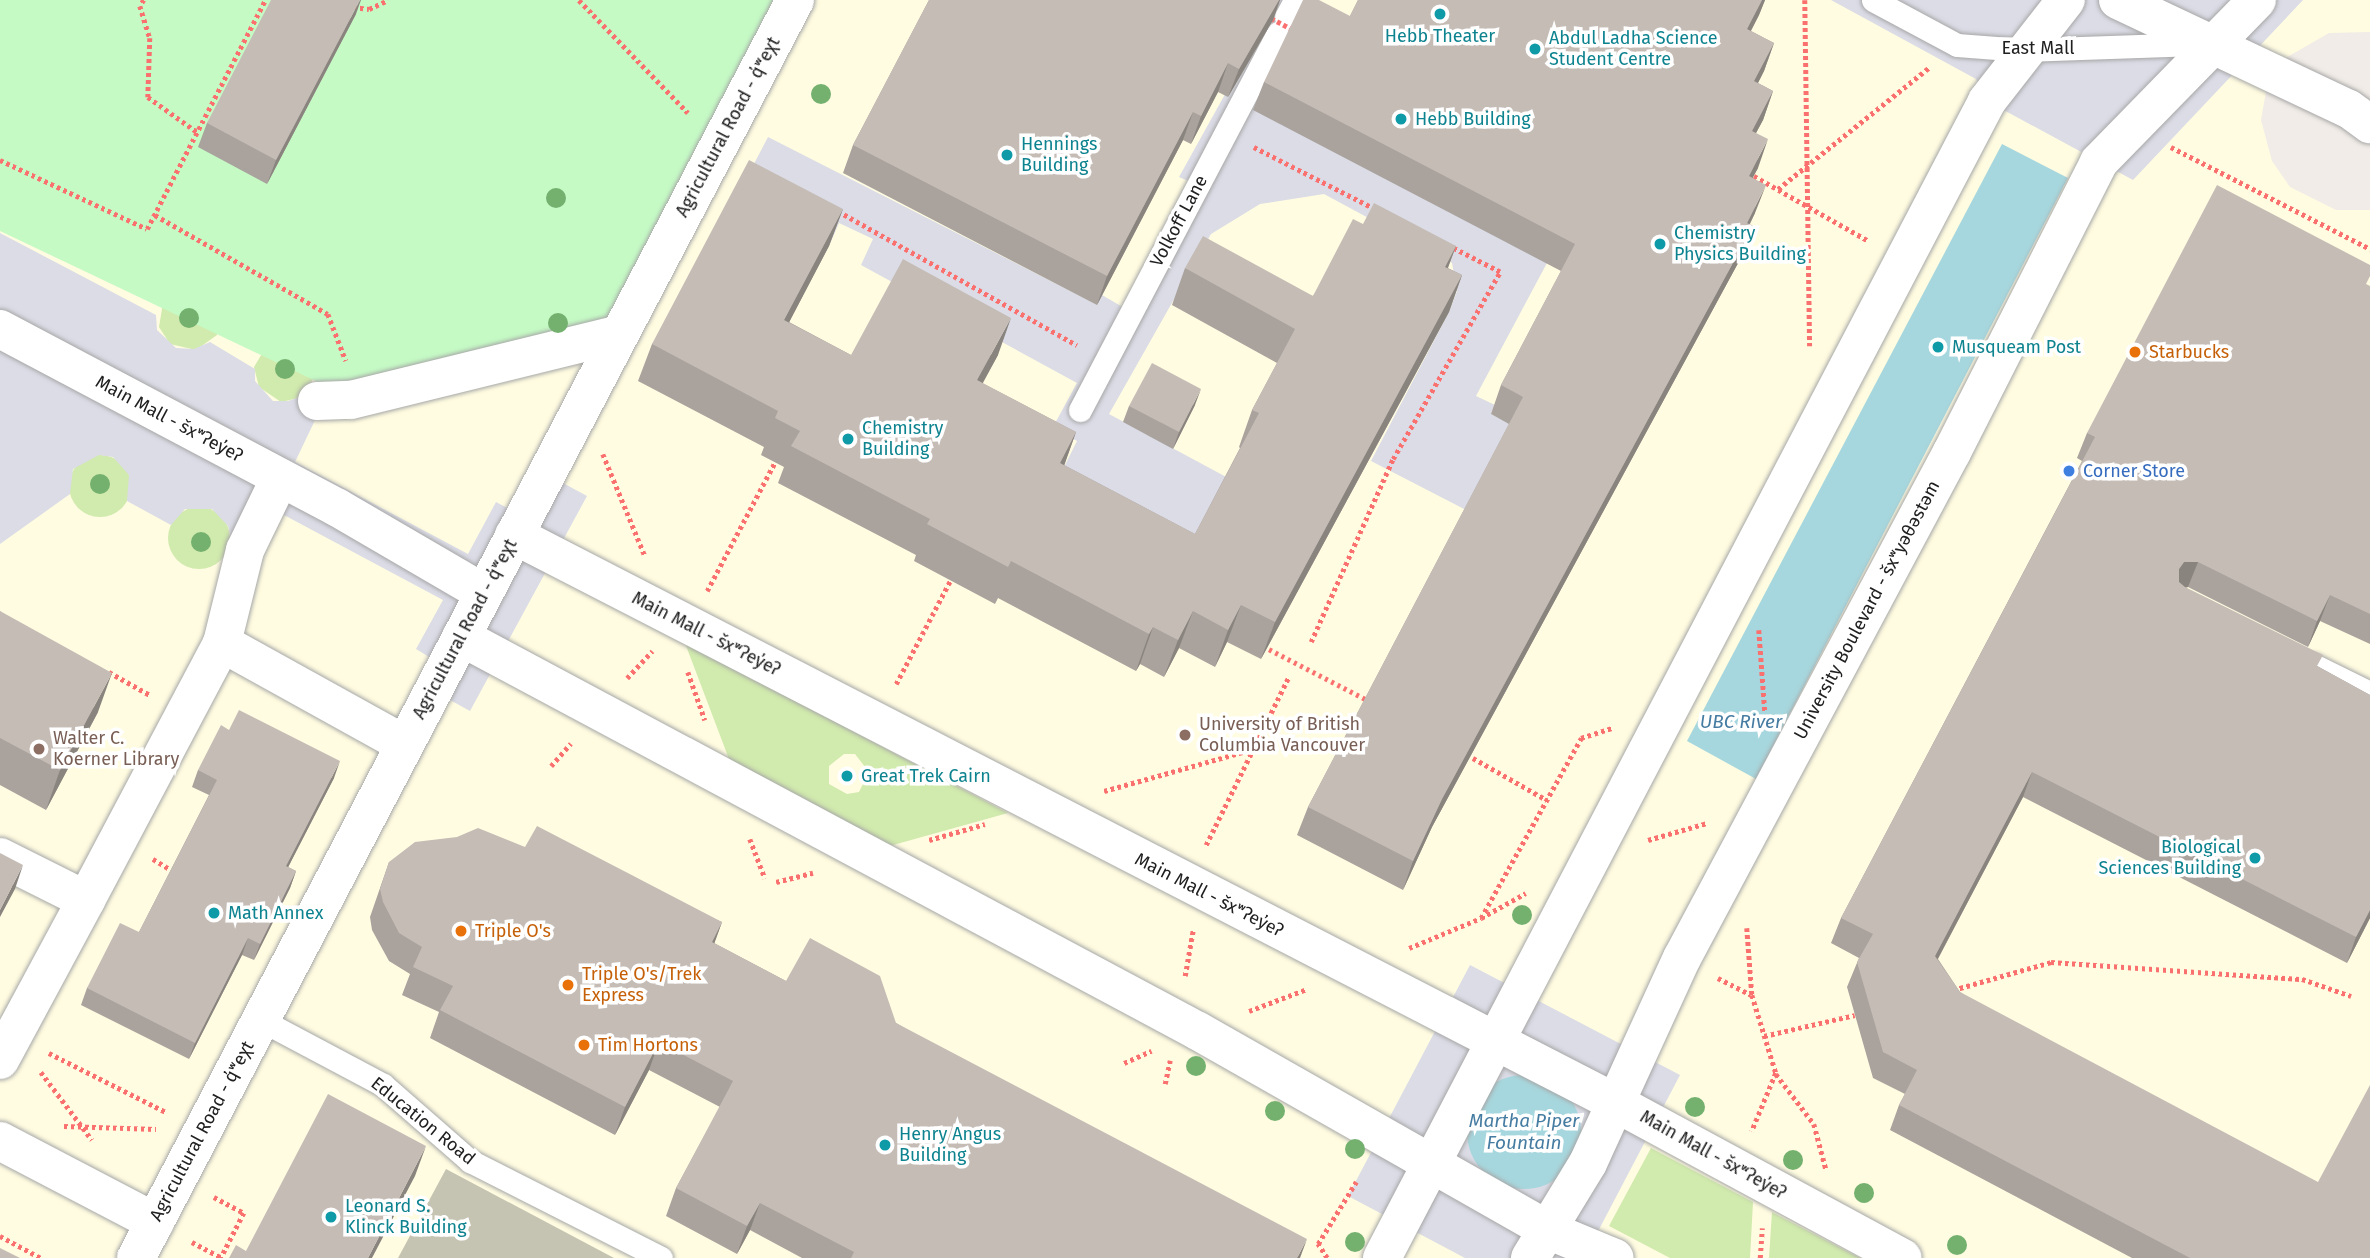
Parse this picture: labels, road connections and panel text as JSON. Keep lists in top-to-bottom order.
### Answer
{
  "streets": {
    "street": [
      "East Mall",
      "Agricultural Road - q̓ʷeχt",
      "Main Mall - šxʷʔey̓eʔ",
      "University Boulevard - šxʷyəθəstəm"
    ],
    "lane": ["Volkoff Lane", "Education Road"]
  },
  "crossings": [
    ["East Mall", "University Boulevard - šxʷyəθəstəm"],
    ["Agricultural Road - q̓ʷeχt", "Main Mall - šxʷʔey̓eʔ"],
    ["Agricultural Road - q̓ʷeχt", "Education Road"],
    ["Main Mall - šxʷʔey̓eʔ", "University Boulevard - šxʷyəθəstəm"]
  ],
  "water": ["UBC River", "Martha Piper Fountain"],
  "places": [
    "Hebb Theater",
    "Abdul Ladha Science Student Centre",
    "Hebb Building",
    "Hennings Building",
    "Chemistry Physics Building",
    "Musqueam Post",
    "Starbucks",
    "Chemistry Building",
    "Corner Store",
    "University of British Columbia Vancouver",
    "Walter C. Koerner Library",
    "Great Trek Cairn",
    "Biological Sciences Building",
    "Math Annex",
    "Triple O's",
    "Triple O's/Trek Express",
    "Tim Hortons",
    "Henry Angus Building",
    "Leonard S. Klinck Building"
  ]
}
